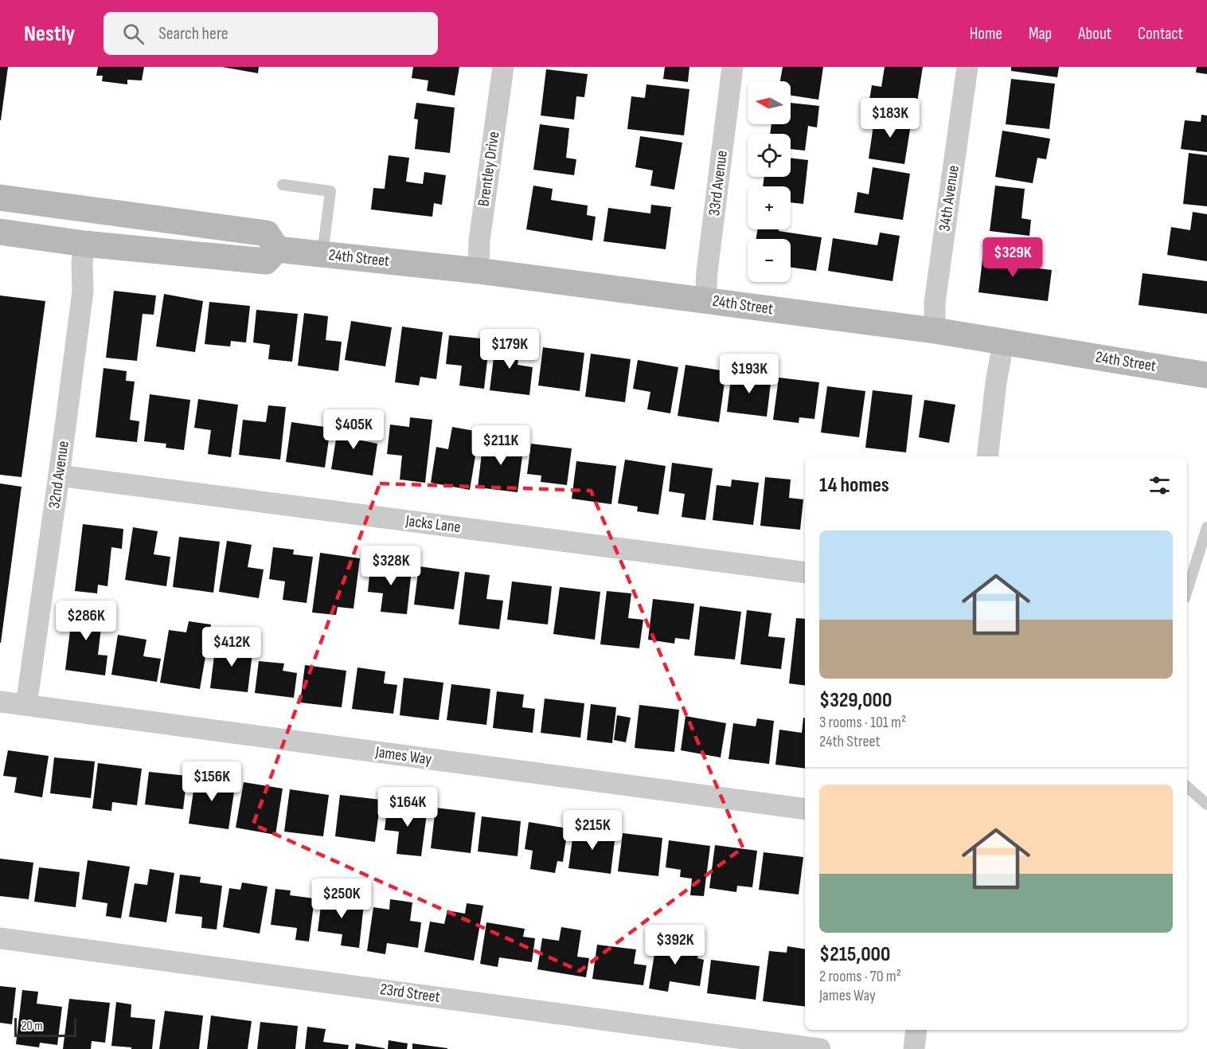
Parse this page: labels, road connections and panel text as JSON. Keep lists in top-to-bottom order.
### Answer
{
  "streets": {
    "street": [
      "Brentley Drive",
      "33rd Avenue",
      "34th Avenue",
      "24th Street",
      "32nd Avenue",
      "Jacks Lane",
      "James Way",
      "23rd Street"
    ]
  },
  "crossings": [
    ["Brentley Drive", "24th Street"],
    ["33rd Avenue", "24th Street"],
    ["34th Avenue", "24th Street"],
    ["32nd Avenue", "Jacks Lane"],
    ["32nd Avenue", "James Way"]
  ],
  "scale_bar": "20 m",
  "north": "left",
  "page": {
    "header": "Nestly",
    "search": "Search here",
    "nav": [
      "Home",
      "Map",
      "About",
      "Contact"
    ],
    "map_buttons": ["+", "−"],
    "price": [
      "$183K",
      "$329K",
      "$179K",
      "$193K",
      "$405K",
      "$211K",
      "$328K",
      "$286K",
      "$412K",
      "$156K",
      "$164K",
      "$215K",
      "$250K",
      "$392K"
    ],
    "heading": "14 homes",
    "list": [
      {
        "name": "$329,000",
        "note": "3 rooms · 101 m² · 24th Street"
      },
      {
        "name": "$215,000",
        "note": "2 rooms · 70 m² · James Way"
      }
    ],
    "scale": "20 m"
  }
}
